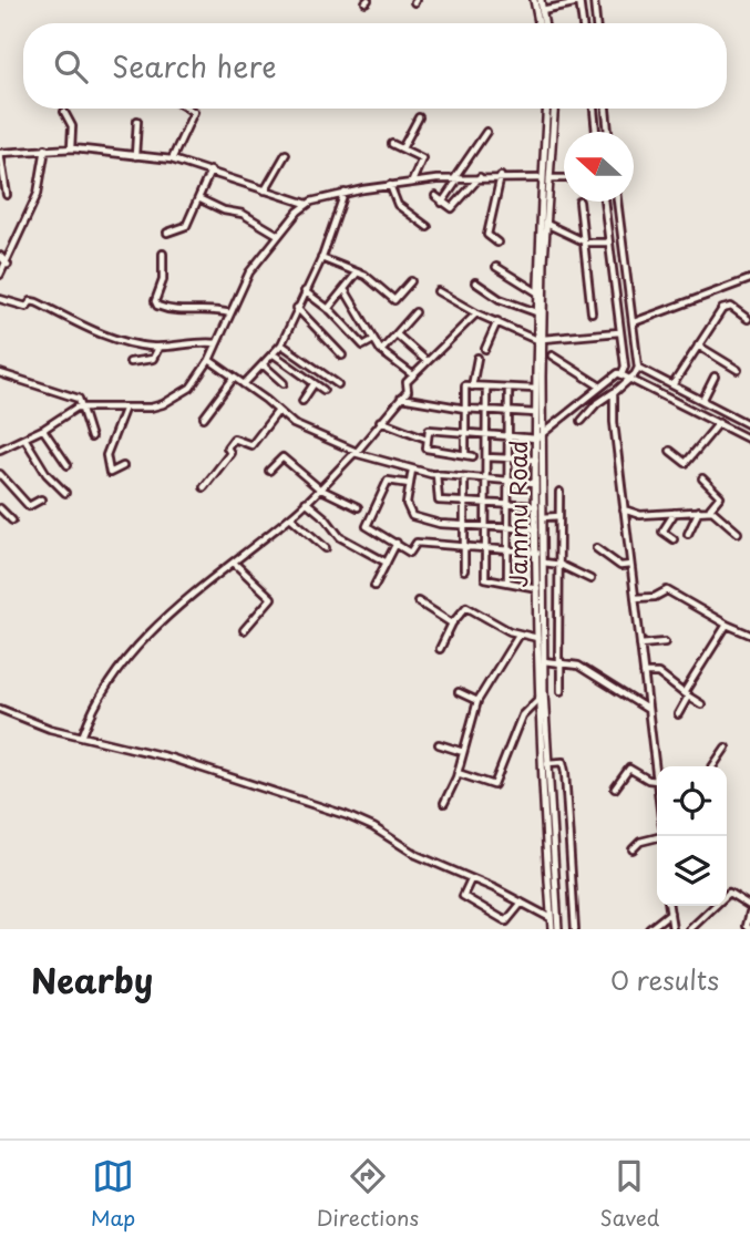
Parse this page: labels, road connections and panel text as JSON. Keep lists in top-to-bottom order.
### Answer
{
  "streets": {
    "main road": ["Jammu Road"]
  },
  "north": "left",
  "page": {
    "search": "Search here",
    "heading": ["Nearby", "0 results"],
    "nav": ["Map", "Directions", "Saved"]
  }
}
